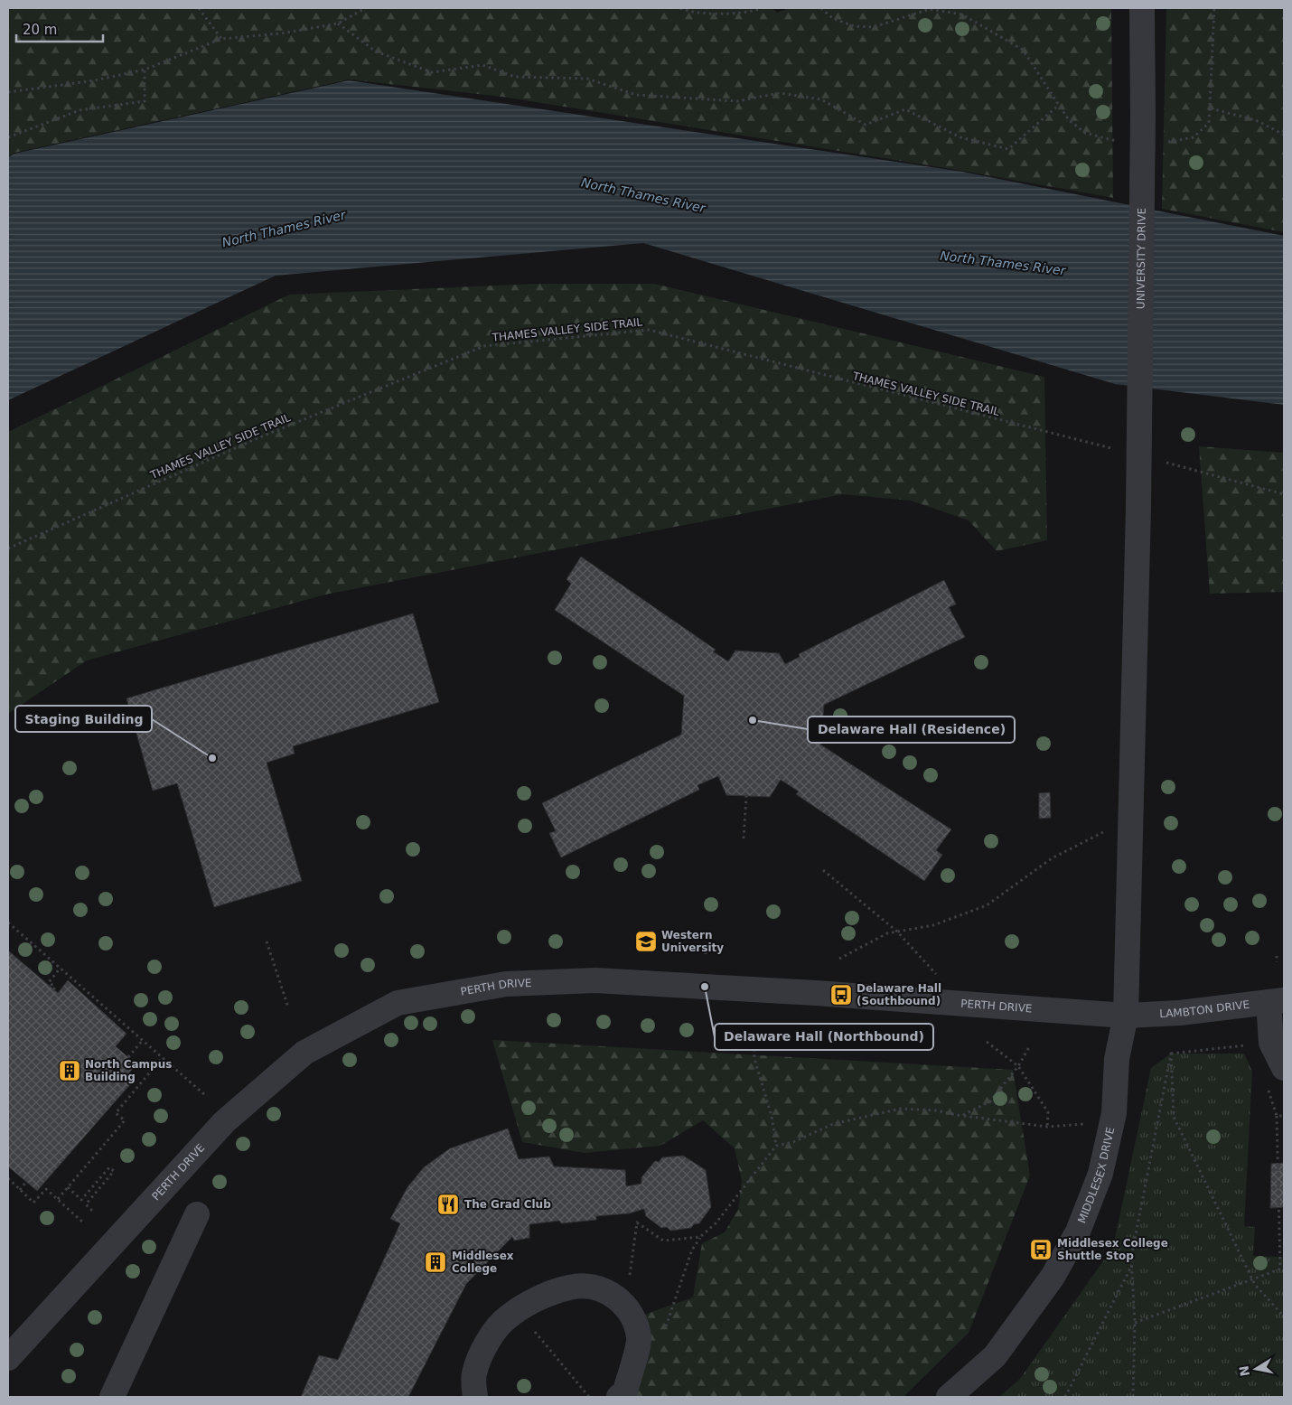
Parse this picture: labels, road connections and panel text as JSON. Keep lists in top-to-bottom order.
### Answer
{
  "streets": {
    "street": [
      "UNIVERSITY DRIVE",
      "PERTH DRIVE",
      "LAMBTON DRIVE",
      "MIDDLESEX DRIVE"
    ],
    "path": ["THAMES VALLEY SIDE TRAIL"]
  },
  "crossings": [
    ["UNIVERSITY DRIVE", "MIDDLESEX DRIVE"],
    ["PERTH DRIVE", "LAMBTON DRIVE"],
    ["PERTH DRIVE", "MIDDLESEX DRIVE"],
    ["LAMBTON DRIVE", "MIDDLESEX DRIVE"]
  ],
  "water": ["North Thames River"],
  "places": {
    "other": ["Delaware Hall (Residence)", "Staging Building", "Delaware Hall (Northbound)"],
    "school or university": ["Western University"],
    "bus stop": ["Delaware Hall (Southbound)", "Middlesex College Shuttle Stop"],
    "building": ["North Campus Building", "Middlesex College"],
    "restaurant": ["The Grad Club"]
  },
  "scale_bar": "20 m",
  "north": "left"
}
